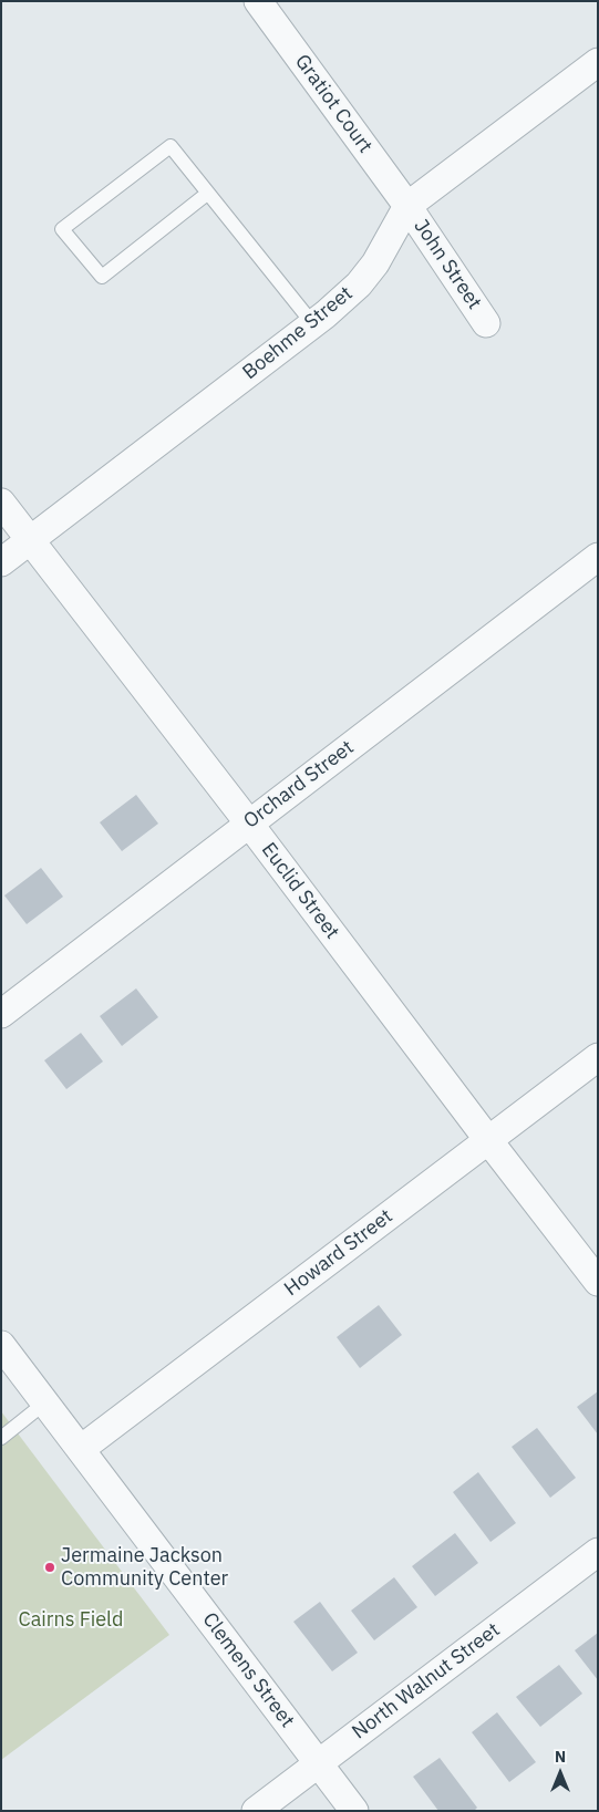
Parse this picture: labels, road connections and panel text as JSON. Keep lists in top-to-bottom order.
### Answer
{
  "streets": {
    "street": [
      "Gratiot Court",
      "John Street",
      "Boehme Street",
      "Orchard Street",
      "Euclid Street",
      "Howard Street",
      "Clemens Street",
      "North Walnut Street"
    ]
  },
  "crossings": [
    ["Gratiot Court", "John Street"],
    ["Gratiot Court", "Boehme Street"],
    ["John Street", "Boehme Street"],
    ["Boehme Street", "Euclid Street"],
    ["Orchard Street", "Euclid Street"],
    ["Euclid Street", "Howard Street"],
    ["Howard Street", "Clemens Street"],
    ["Clemens Street", "North Walnut Street"]
  ],
  "parks": ["Cairns Field"],
  "places": ["Jermaine Jackson Community Center"],
  "north": "top"
}
